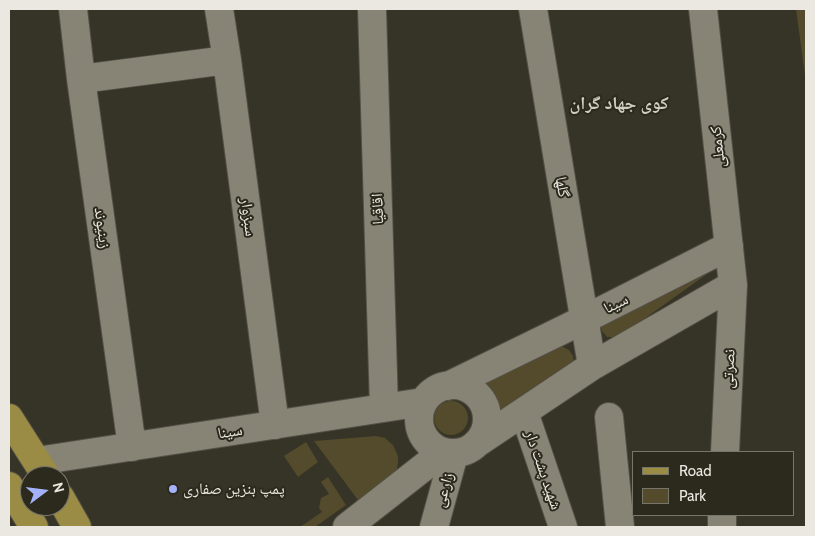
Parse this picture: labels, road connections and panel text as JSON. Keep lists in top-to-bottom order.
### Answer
{
  "streets": {
    "street": [
      "کرمعلی",
      "گلها",
      "اقاقیا",
      "سبزوار",
      "زینیوند",
      "سینا",
      "نصرتی",
      "شهید پشت دار",
      "زارعی"
    ]
  },
  "crossings": [
    ["کرمعلی", "سینا"],
    ["کرمعلی", "نصرتی"],
    ["گلها", "سینا"],
    ["اقاقیا", "سینا"],
    ["سبزوار", "سینا"],
    ["زینیوند", "سینا"],
    ["سینا", "زارعی"]
  ],
  "districts": ["کوی جهاد گران"],
  "places": ["پمپ بنزین صفاری"],
  "legend": ["Road", "Park"],
  "north": "right"
}
